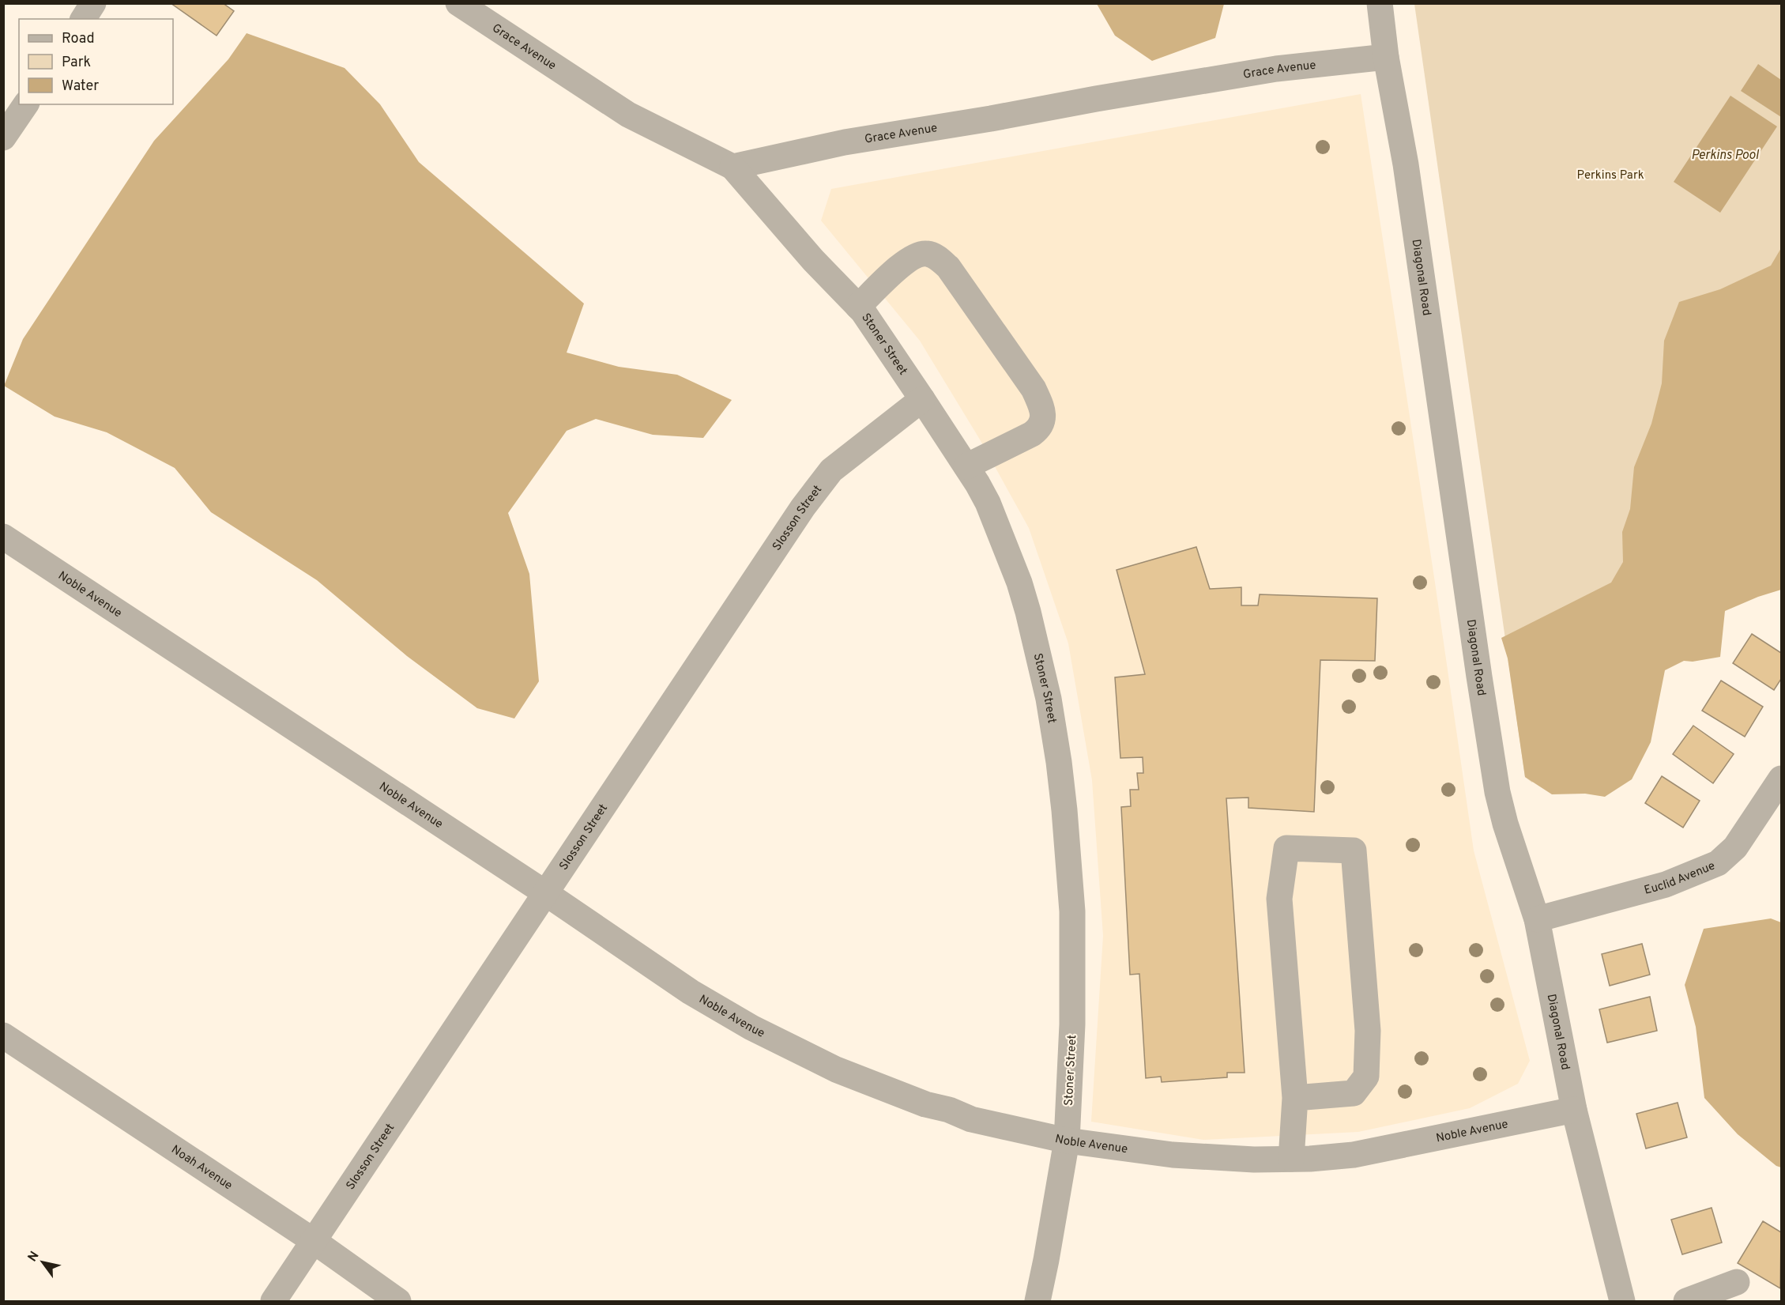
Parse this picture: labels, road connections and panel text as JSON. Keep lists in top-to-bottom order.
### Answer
{
  "streets": {
    "street": [
      "Grace Avenue",
      "Diagonal Road",
      "Stoner Street",
      "Slosson Street",
      "Noble Avenue",
      "Euclid Avenue",
      "Noah Avenue"
    ]
  },
  "crossings": [
    ["Grace Avenue", "Diagonal Road"],
    ["Grace Avenue", "Stoner Street"],
    ["Diagonal Road", "Noble Avenue"],
    ["Diagonal Road", "Euclid Avenue"],
    ["Stoner Street", "Slosson Street"],
    ["Stoner Street", "Noble Avenue"],
    ["Slosson Street", "Noble Avenue"],
    ["Slosson Street", "Noah Avenue"]
  ],
  "water": ["Perkins Pool"],
  "parks": ["Perkins Park"],
  "legend": ["Road", "Park", "Water"],
  "north": "top left"
}
